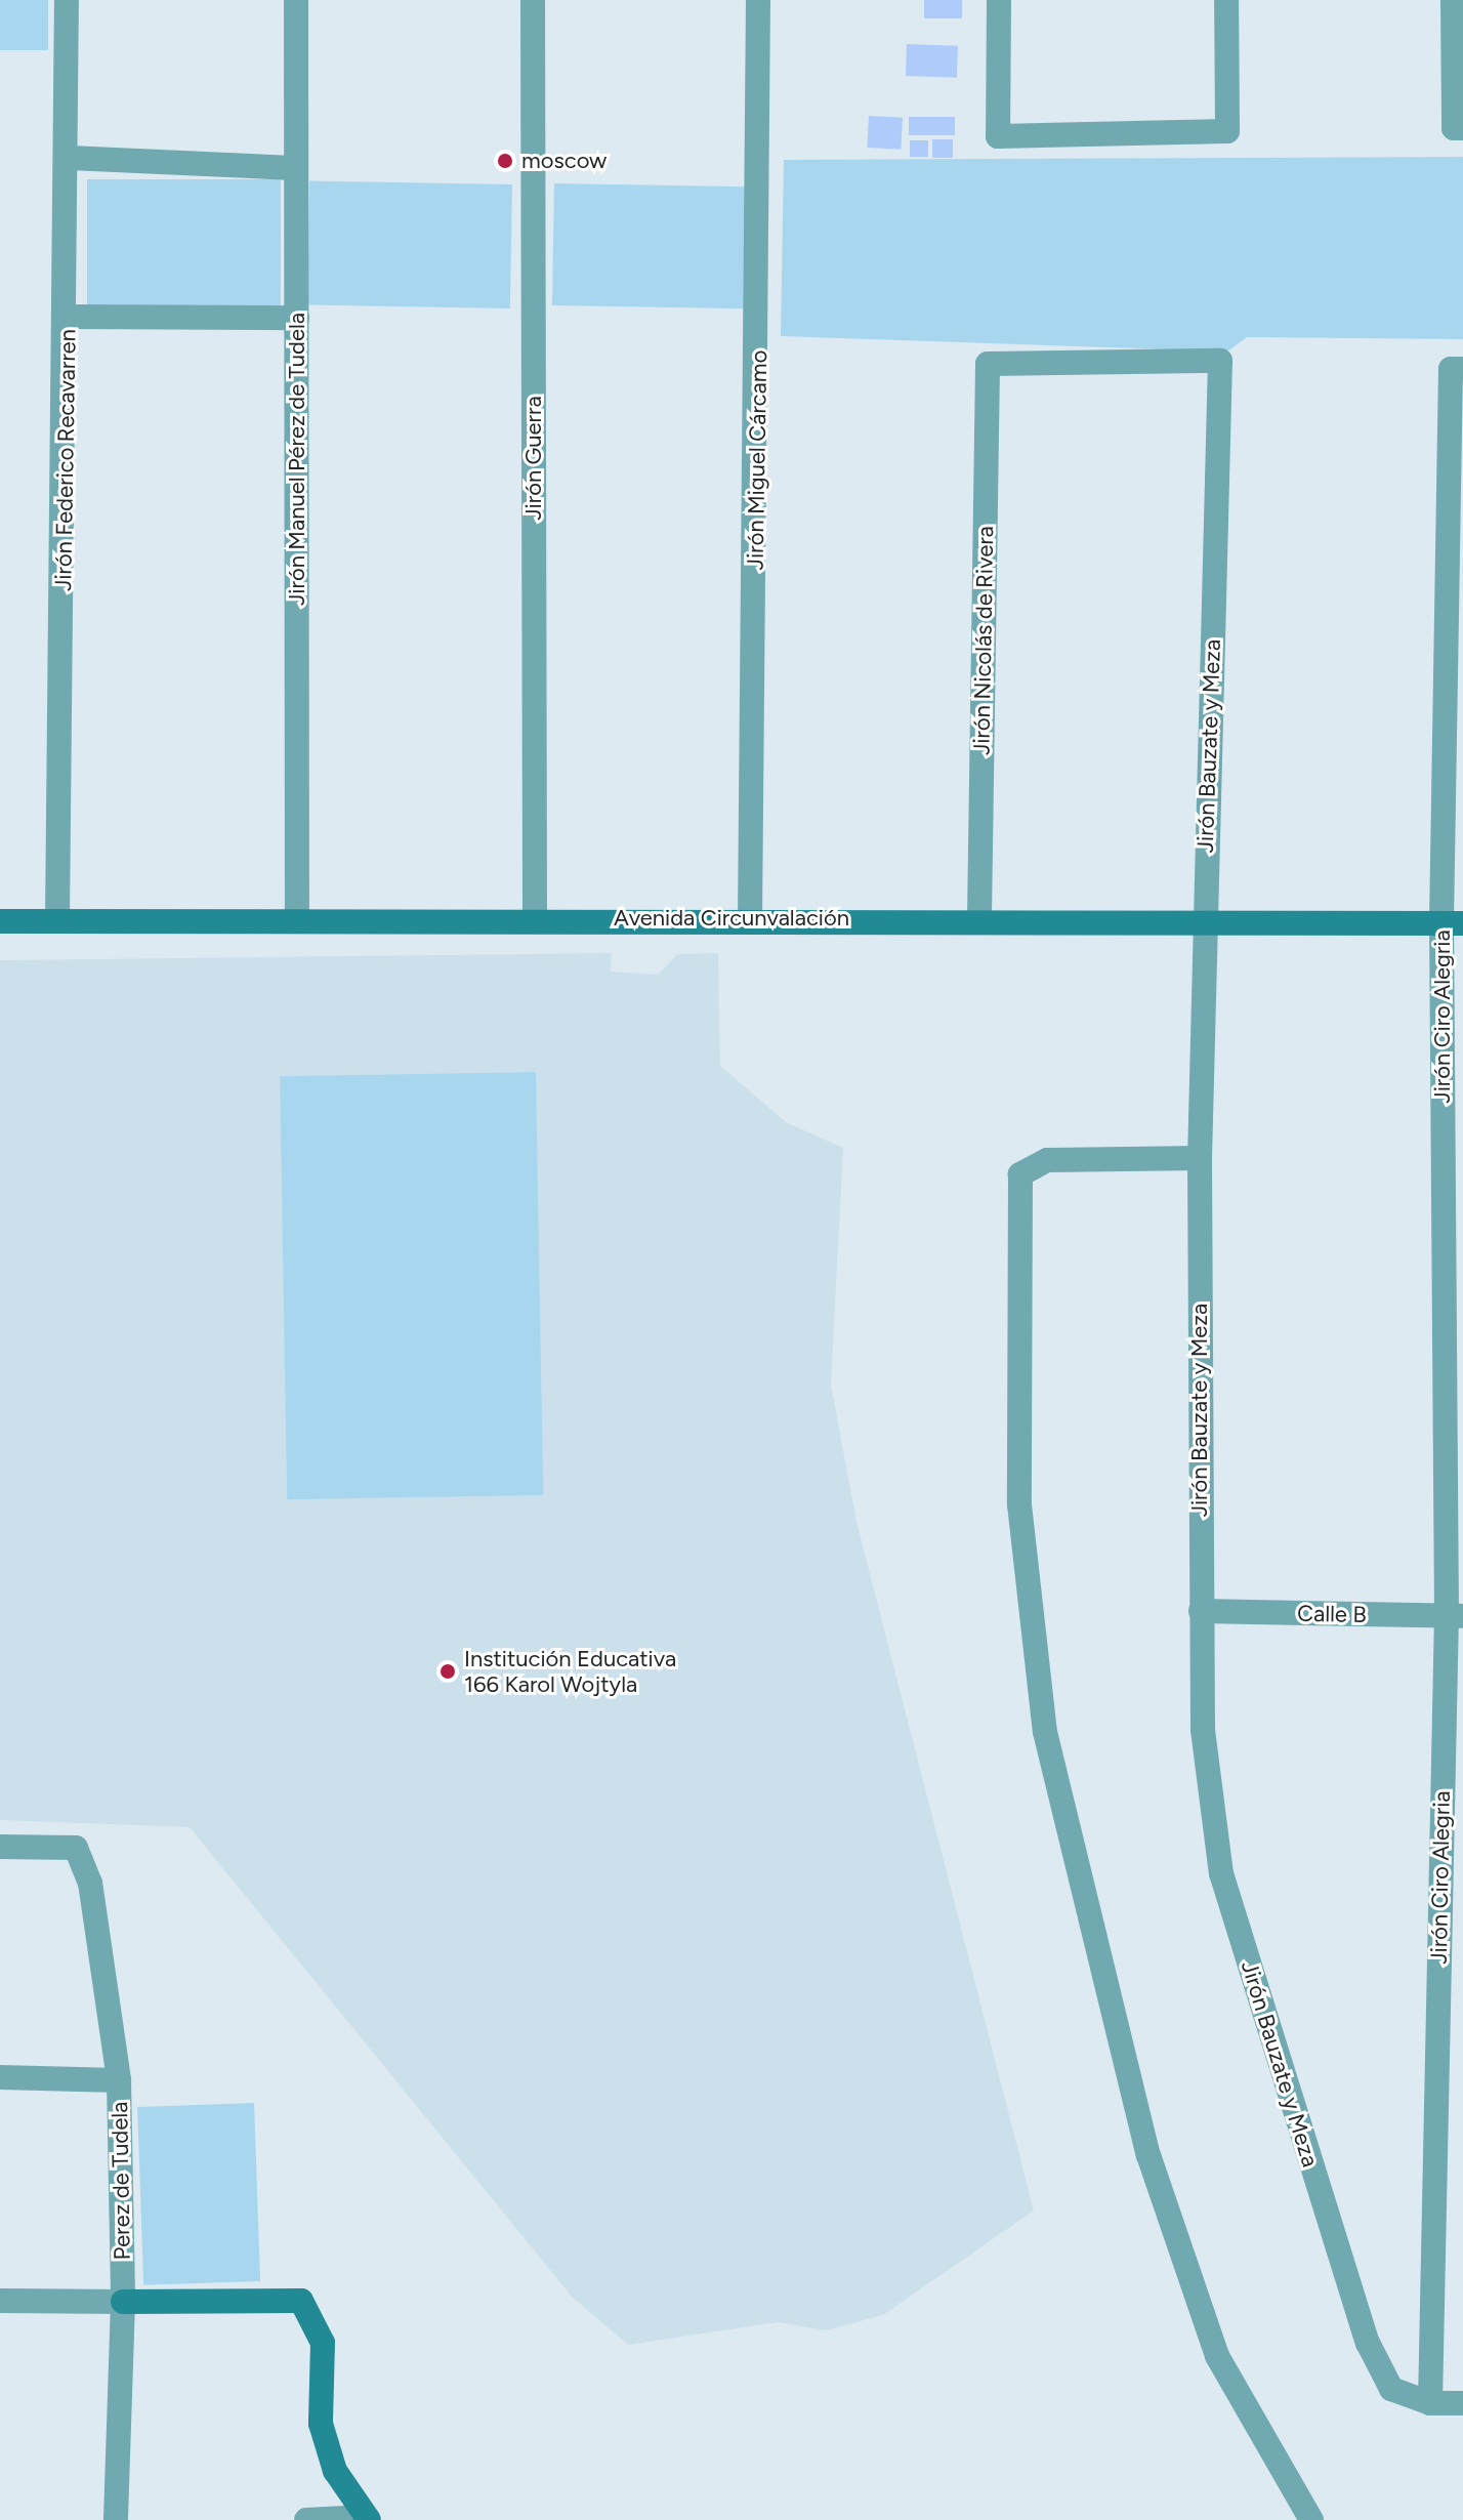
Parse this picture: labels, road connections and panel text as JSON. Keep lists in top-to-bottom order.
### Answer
{
  "streets": {
    "street": [
      "Jirón Guerra",
      "Jirón Manuel Pérez de Tudela",
      "Jirón Federico Recavarren",
      "Jirón Miguel Cárcamo",
      "Jirón Nicolás de Rivera",
      "Jirón Bauzate y Meza",
      "Avenida Circunvalación",
      "Jirón Ciro Alegria",
      "Calle B",
      "Perez de Tudela"
    ]
  },
  "crossings": [
    ["Jirón Guerra", "Avenida Circunvalación"],
    ["Jirón Manuel Pérez de Tudela", "Avenida Circunvalación"],
    ["Jirón Federico Recavarren", "Avenida Circunvalación"],
    ["Jirón Miguel Cárcamo", "Avenida Circunvalación"],
    ["Jirón Nicolás de Rivera", "Jirón Bauzate y Meza"],
    ["Jirón Nicolás de Rivera", "Avenida Circunvalación"],
    ["Jirón Bauzate y Meza", "Avenida Circunvalación"],
    ["Jirón Bauzate y Meza", "Jirón Ciro Alegria"],
    ["Jirón Bauzate y Meza", "Calle B"],
    ["Avenida Circunvalación", "Jirón Ciro Alegria"],
    ["Jirón Ciro Alegria", "Calle B"]
  ],
  "places": ["moscow", "Institución Educativa 166 Karol Wojtyla"]
}
